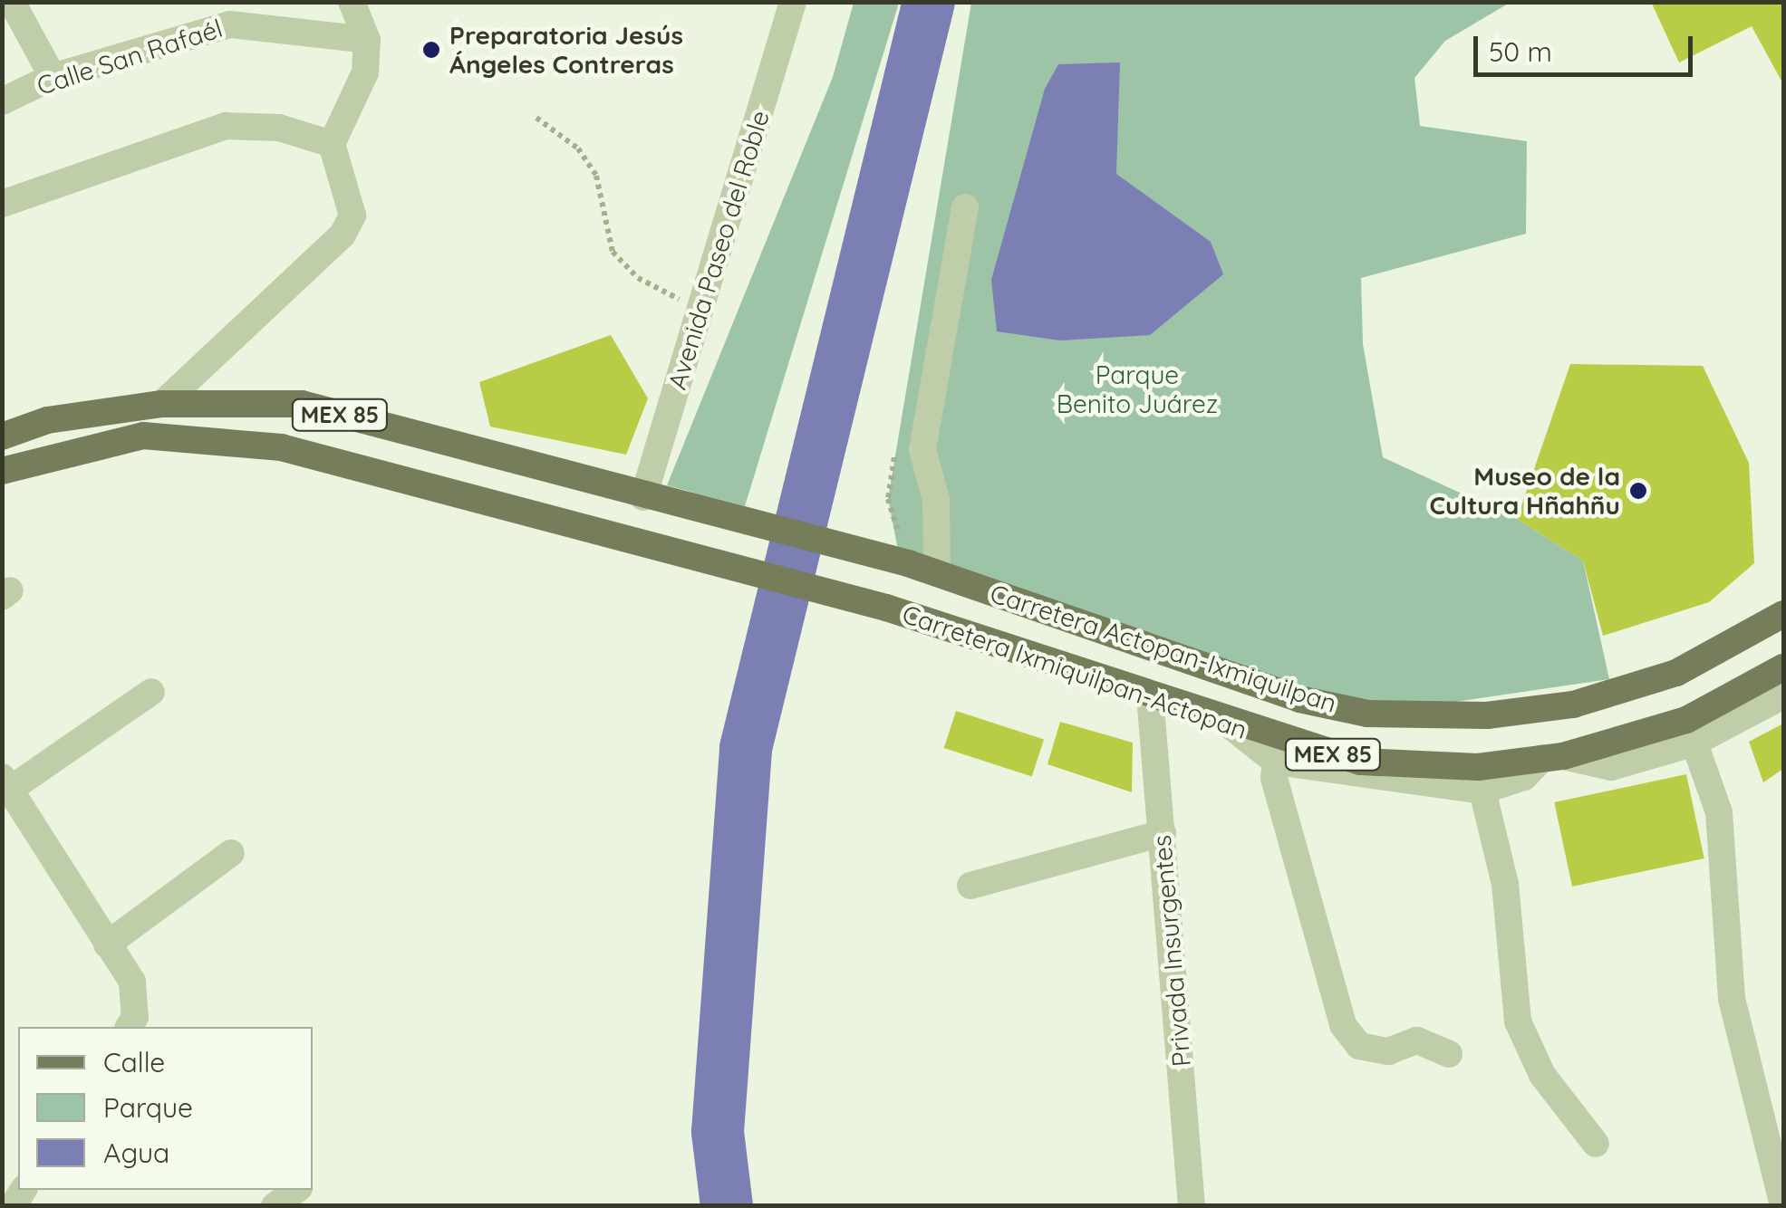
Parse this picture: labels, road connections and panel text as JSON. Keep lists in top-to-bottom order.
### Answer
{
  "streets": {
    "main road": ["MEX 85", "Carretera Actopan-Ixmiquilpan", "Carretera Ixmiquilpan-Actopan"],
    "street": ["Calle San Rafaél", "Avenida Paseo del Roble", "Privada Insurgentes"]
  },
  "crossings": [
    ["Avenida Paseo del Roble", "MEX 85"],
    ["Avenida Paseo del Roble", "Carretera Actopan-Ixmiquilpan"],
    ["MEX 85", "Carretera Actopan-Ixmiquilpan"],
    ["Carretera Ixmiquilpan-Actopan", "Privada Insurgentes"]
  ],
  "parks": ["Parque Benito Juárez"],
  "places": ["Preparatoria Jesús Ángeles Contreras", "Museo de la Cultura Hñahñu"],
  "legend": ["Calle", "Parque", "Agua"],
  "scale_bar": "50 m"
}
